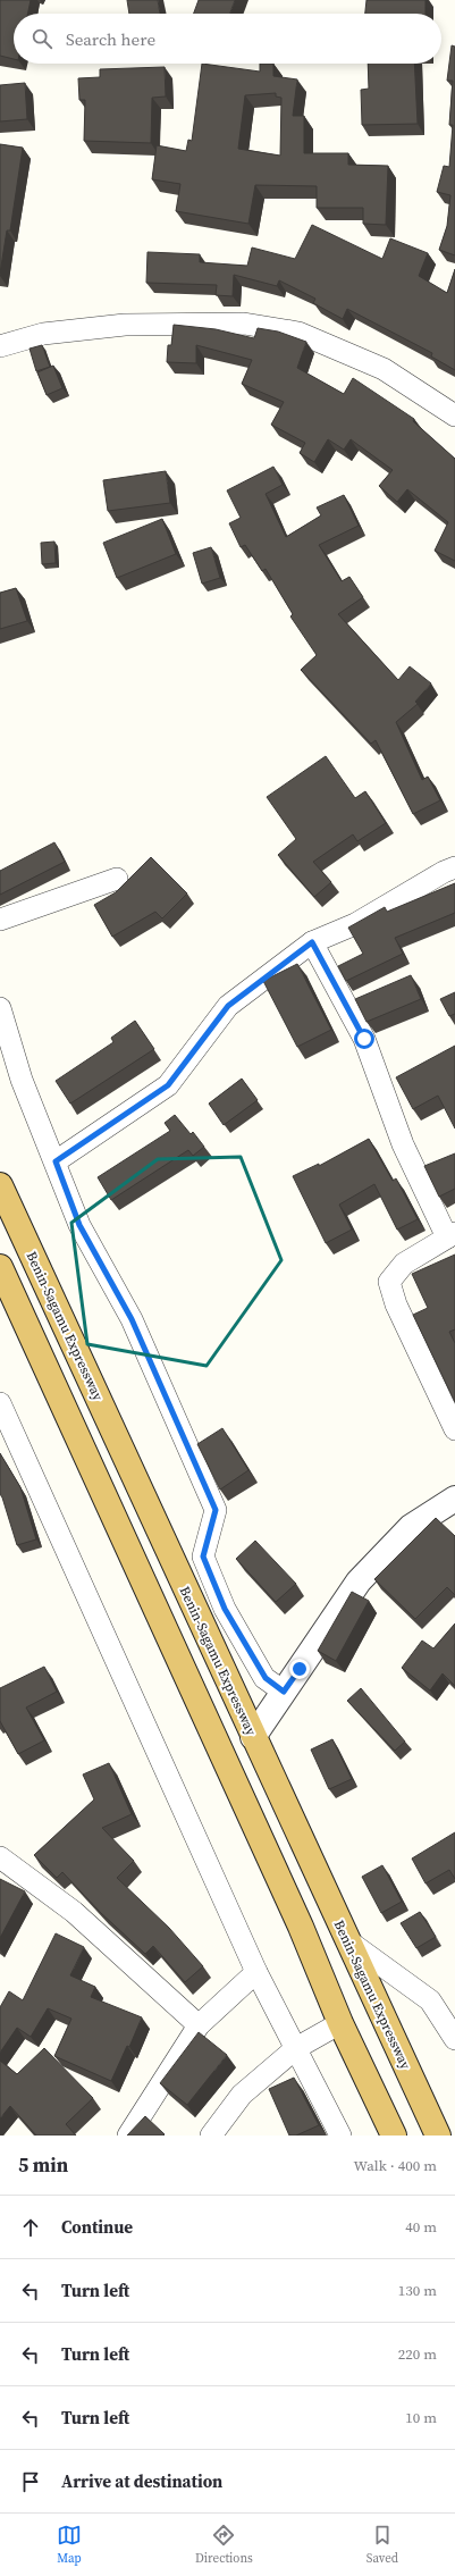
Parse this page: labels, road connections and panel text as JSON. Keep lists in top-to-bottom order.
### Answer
{
  "streets": {
    "highway": ["Benin-Sagamu Expressway"]
  },
  "page": {
    "search": "Search here",
    "heading": ["5 min", "Walk · 400 m"],
    "list": [
      ["Continue", "40 m"],
      ["Turn left", "130 m"],
      ["Turn left", "220 m"],
      ["Turn left", "10 m"],
      "Arrive at destination"
    ],
    "nav": ["Map", "Directions", "Saved"]
  }
}
